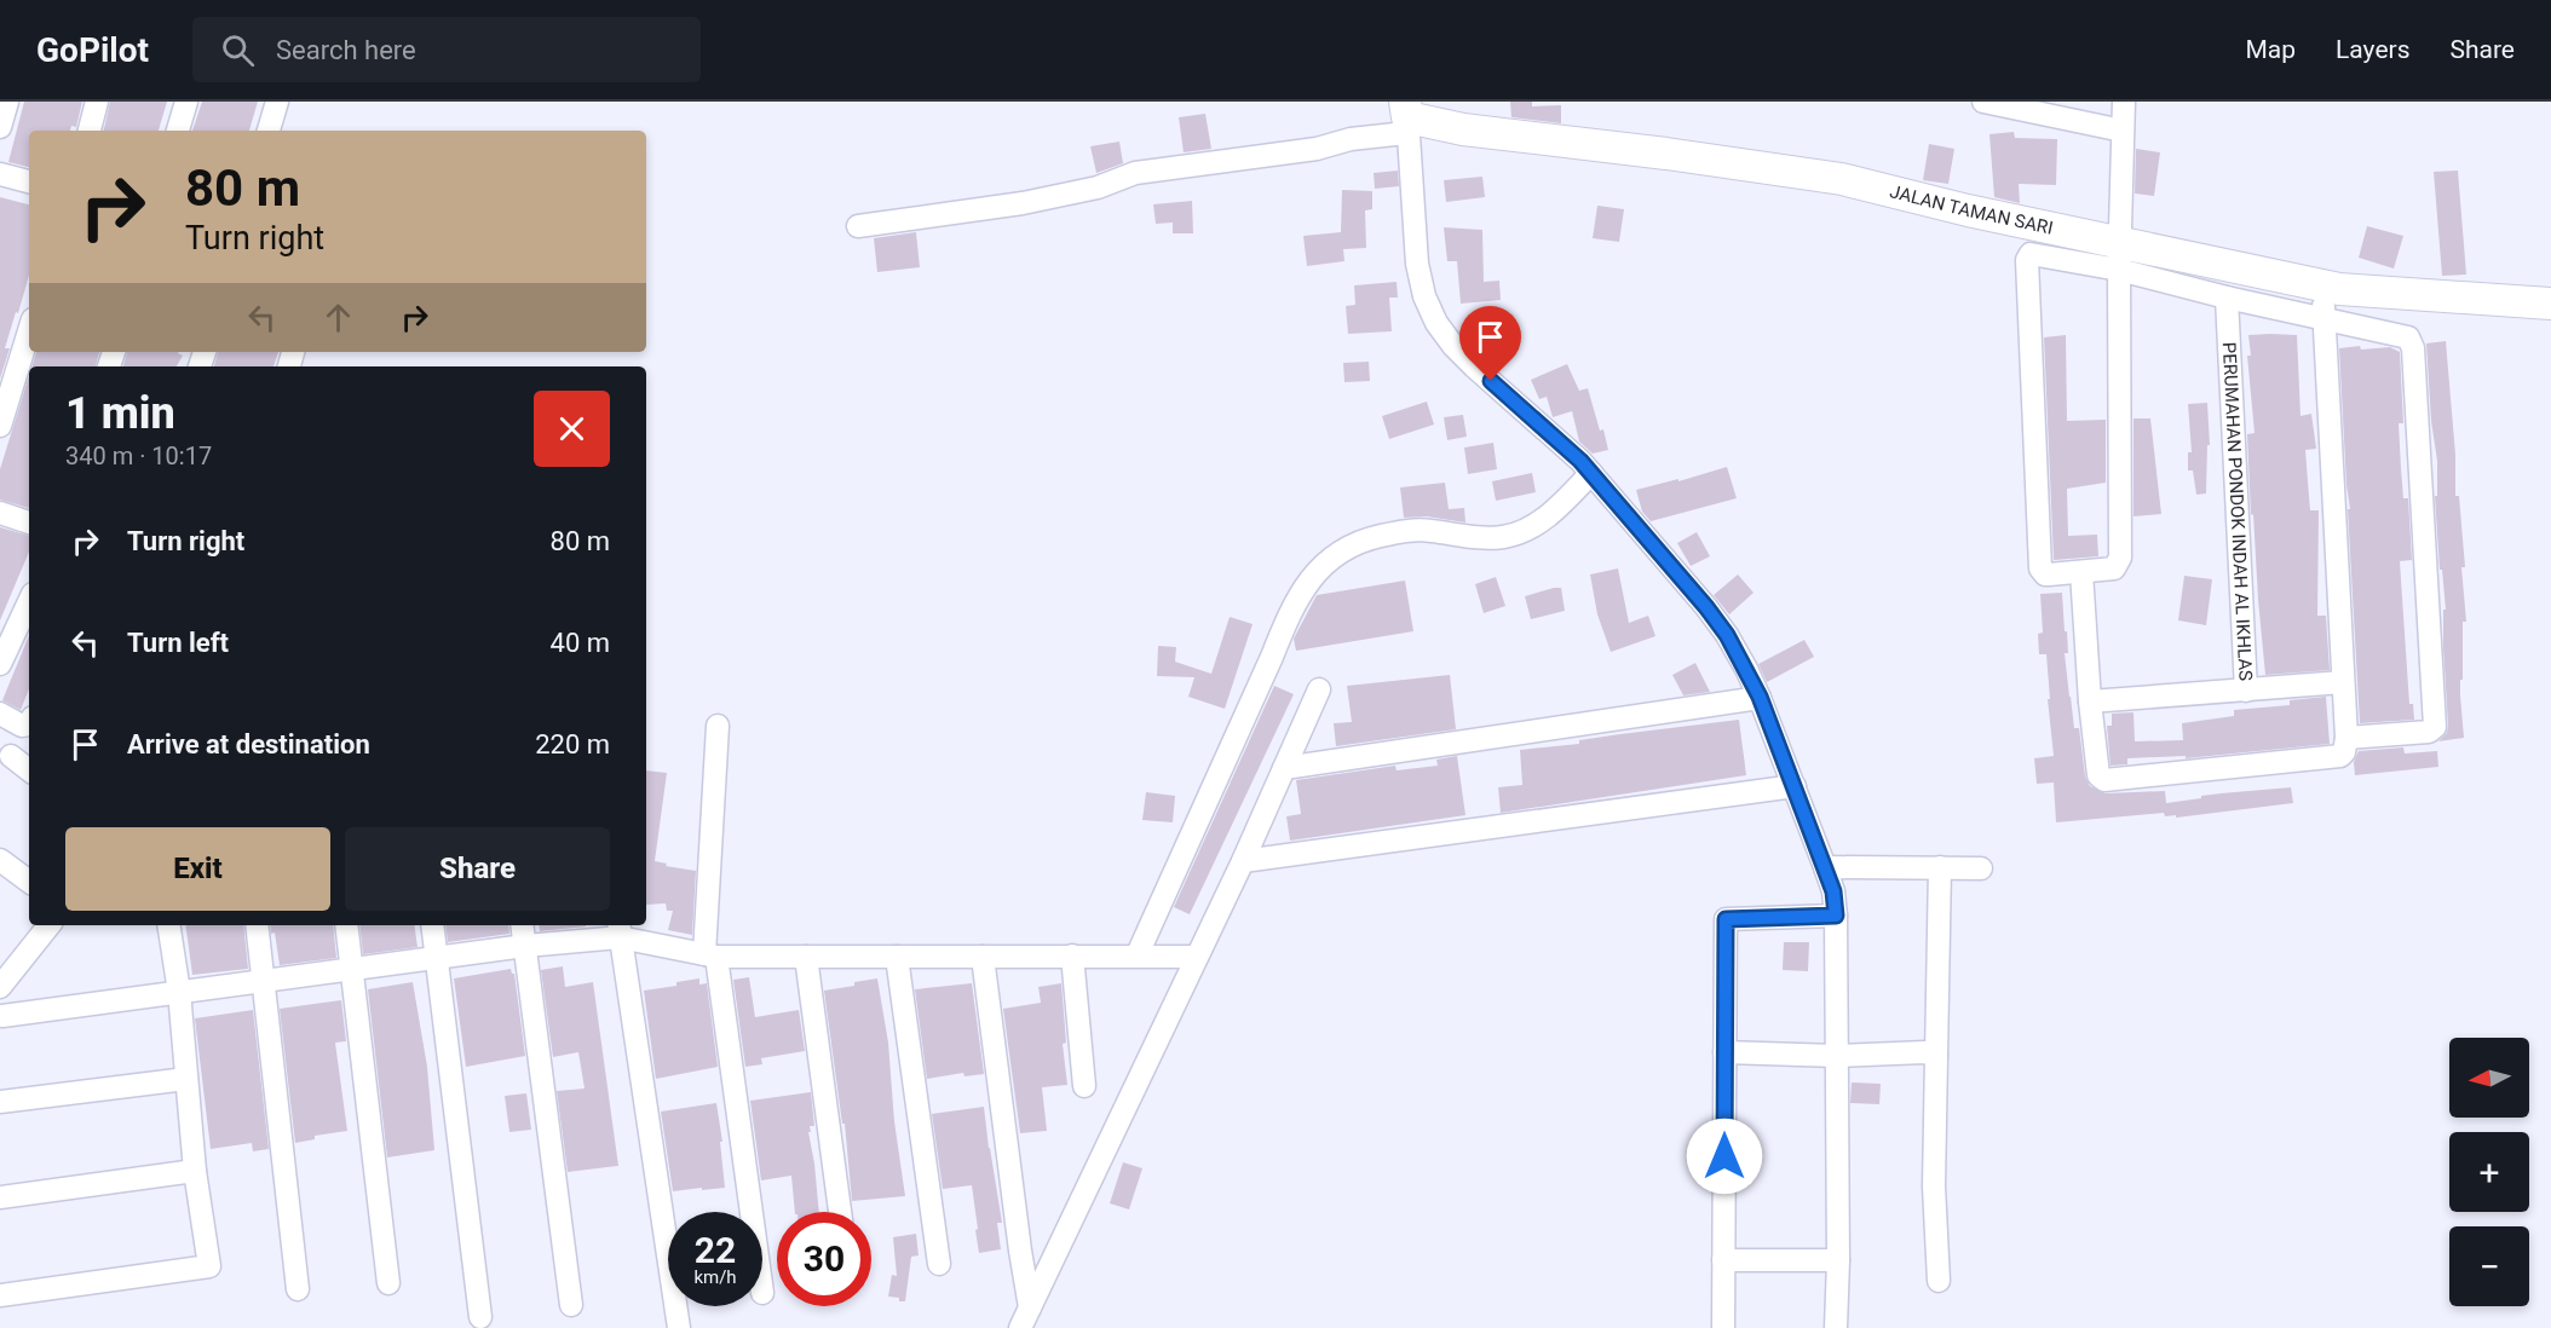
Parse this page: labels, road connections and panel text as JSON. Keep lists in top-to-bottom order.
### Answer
{
  "streets": {
    "street": ["JALAN TAMAN SARI", "PERUMAHAN PONDOK INDAH AL IKHLAS"]
  },
  "north": "left",
  "page": {
    "header": "GoPilot",
    "search": "Search here",
    "nav": ["Map", "Layers", "Share"],
    "turn": ["80 m", "Turn right"],
    "heading": ["1 min", "340 m · 10:17"],
    "list": [
      {
        "name": "Turn right",
        "value": "80 m"
      },
      {
        "name": "Turn left",
        "value": "40 m"
      },
      {
        "name": "Arrive at destination",
        "value": "220 m"
      }
    ],
    "buttons": ["Exit", "Share"],
    "map_buttons": ["+", "−"],
    "speed": "22 km/h",
    "limit": "30"
  }
}
